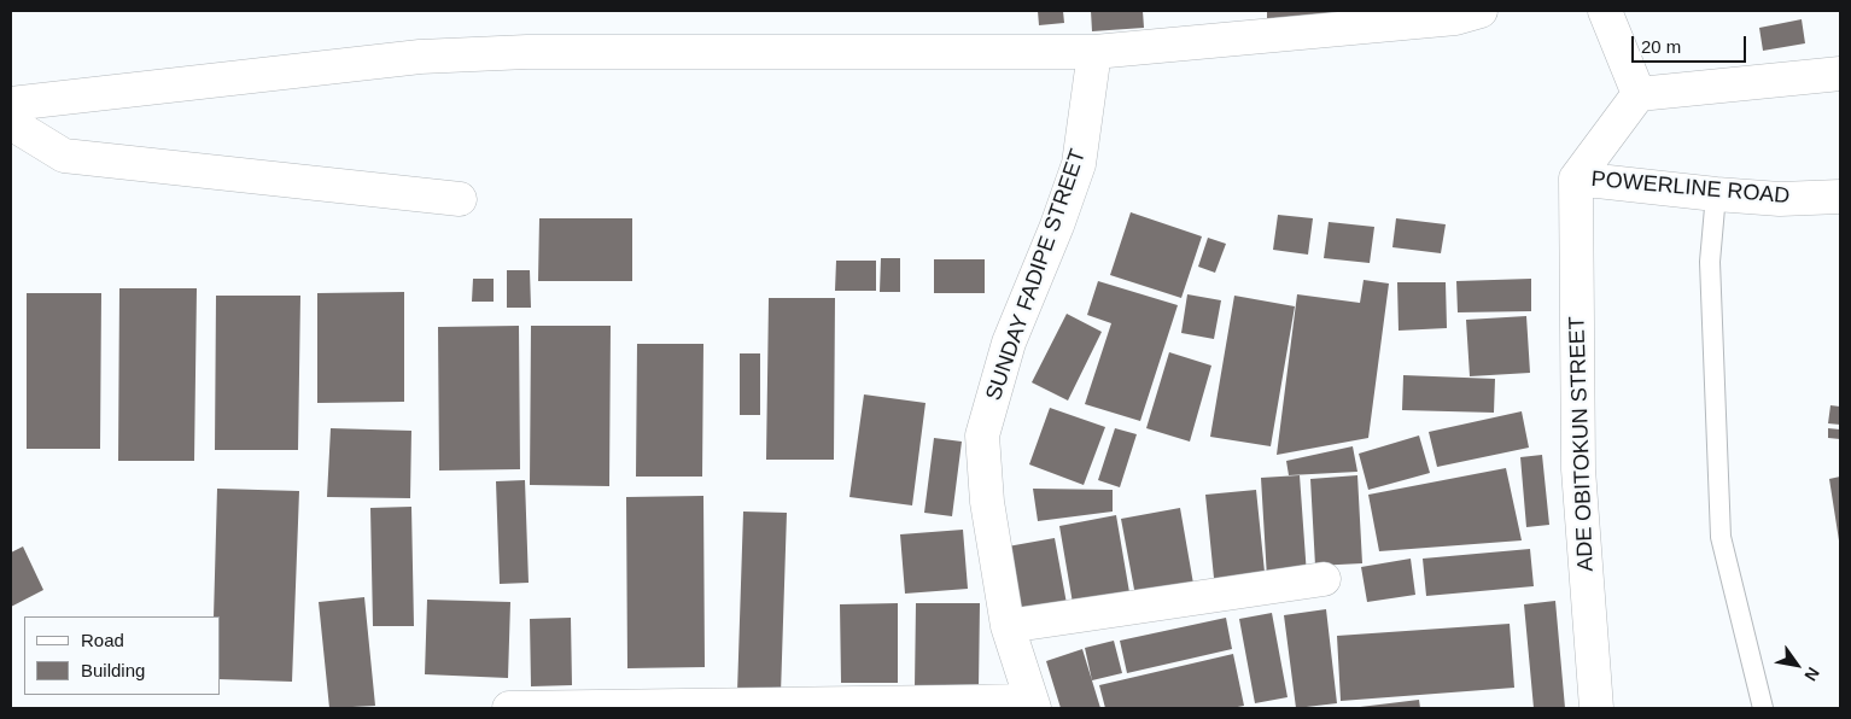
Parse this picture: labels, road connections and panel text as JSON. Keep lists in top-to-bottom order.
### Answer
{
  "streets": {
    "street": ["POWERLINE ROAD", "SUNDAY FADIPE STREET", "ADE OBITOKUN STREET"]
  },
  "crossings": [
    ["POWERLINE ROAD", "ADE OBITOKUN STREET"]
  ],
  "legend": ["Road", "Building"],
  "scale_bar": "20 m",
  "north": "bottom right"
}
